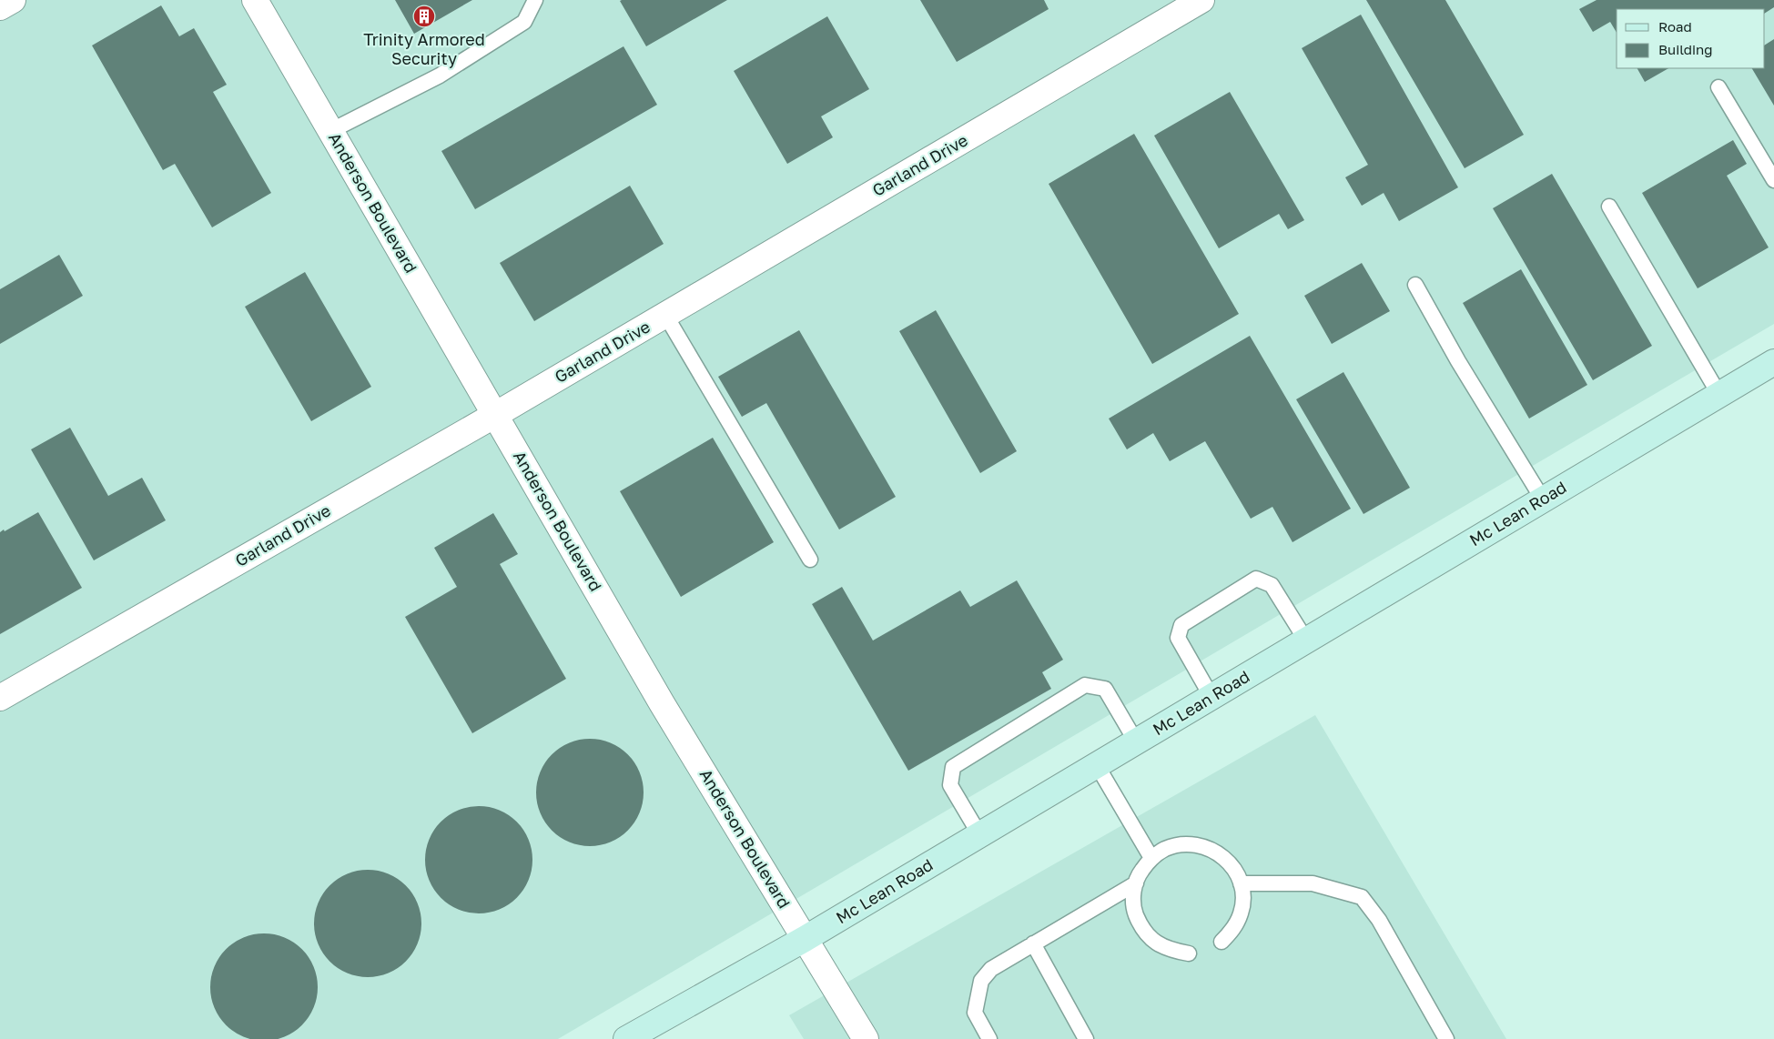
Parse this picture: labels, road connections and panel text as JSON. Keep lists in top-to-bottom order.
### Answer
{
  "streets": {
    "main road": ["Mc Lean Road"],
    "street": ["Garland Drive", "Anderson Boulevard"]
  },
  "crossings": [
    ["Garland Drive", "Anderson Boulevard"],
    ["Anderson Boulevard", "Mc Lean Road"]
  ],
  "places": {
    "building": ["Trinity Armored Security"]
  },
  "legend": ["Road", "Building"]
}
